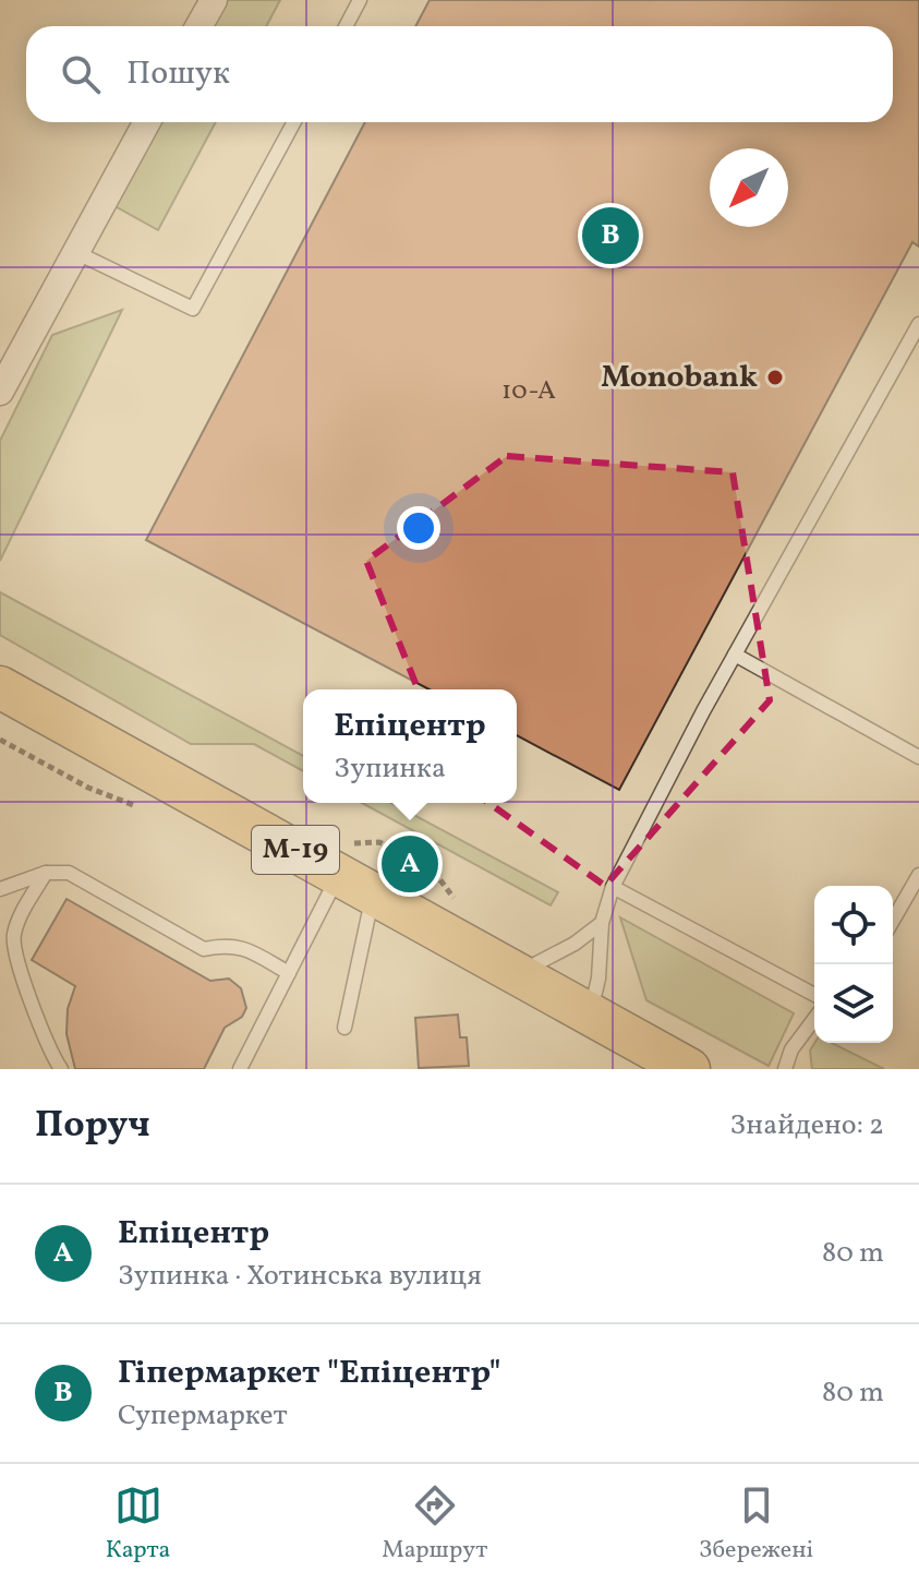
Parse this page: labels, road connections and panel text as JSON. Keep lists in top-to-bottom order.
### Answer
{
  "streets": {
    "highway": ["М-19"]
  },
  "places": ["Monobank"],
  "house_numbers": ["10-А"],
  "north": "bottom left",
  "page": {
    "search": "Пошук",
    "pins": ["B", "A"],
    "popup": ["Епіцентр", "Зупинка"],
    "heading": ["Поруч", "Знайдено: 2"],
    "list": [
      {
        "mark": "A",
        "name": "Епіцентр",
        "note": "Зупинка · Хотинська вулиця",
        "value": "80 m"
      },
      {
        "mark": "B",
        "name": "Гіпермаркет \"Епіцентр\"",
        "note": "Супермаркет",
        "value": "80 m"
      }
    ],
    "nav": ["Карта", "Маршрут", "Збережені"]
  }
}
